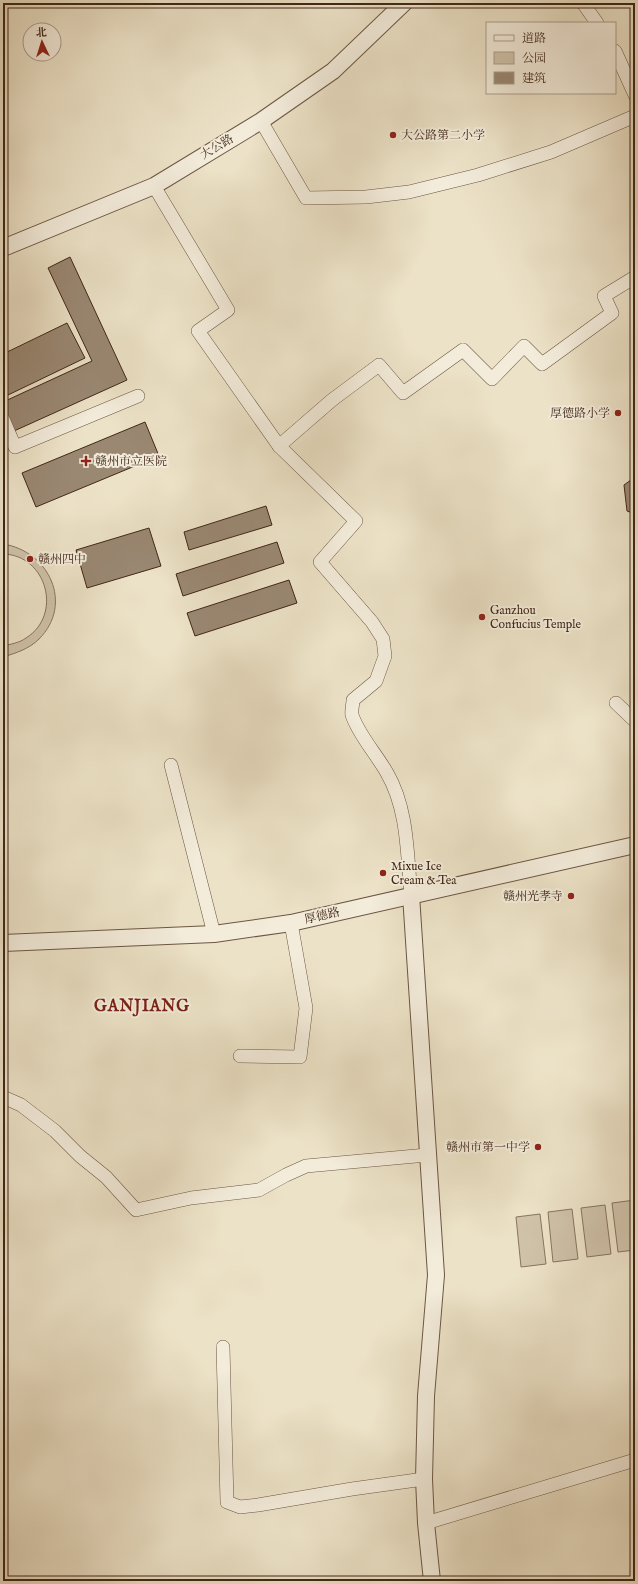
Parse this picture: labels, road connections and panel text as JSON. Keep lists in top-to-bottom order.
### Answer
{
  "streets": {
    "street": ["大公路", "厚德路"]
  },
  "districts": ["GANJIANG"],
  "places": {
    "other": [
      "大公路第二小学",
      "厚德路小学",
      "赣州四中",
      "Ganzhou Confucius Temple",
      "Mixue Ice Cream & Tea",
      "赣州光孝寺",
      "赣州市第一中学"
    ],
    "health": ["赣州市立医院"]
  },
  "legend": ["道路", "公园", "建筑"],
  "north": "top"
}
